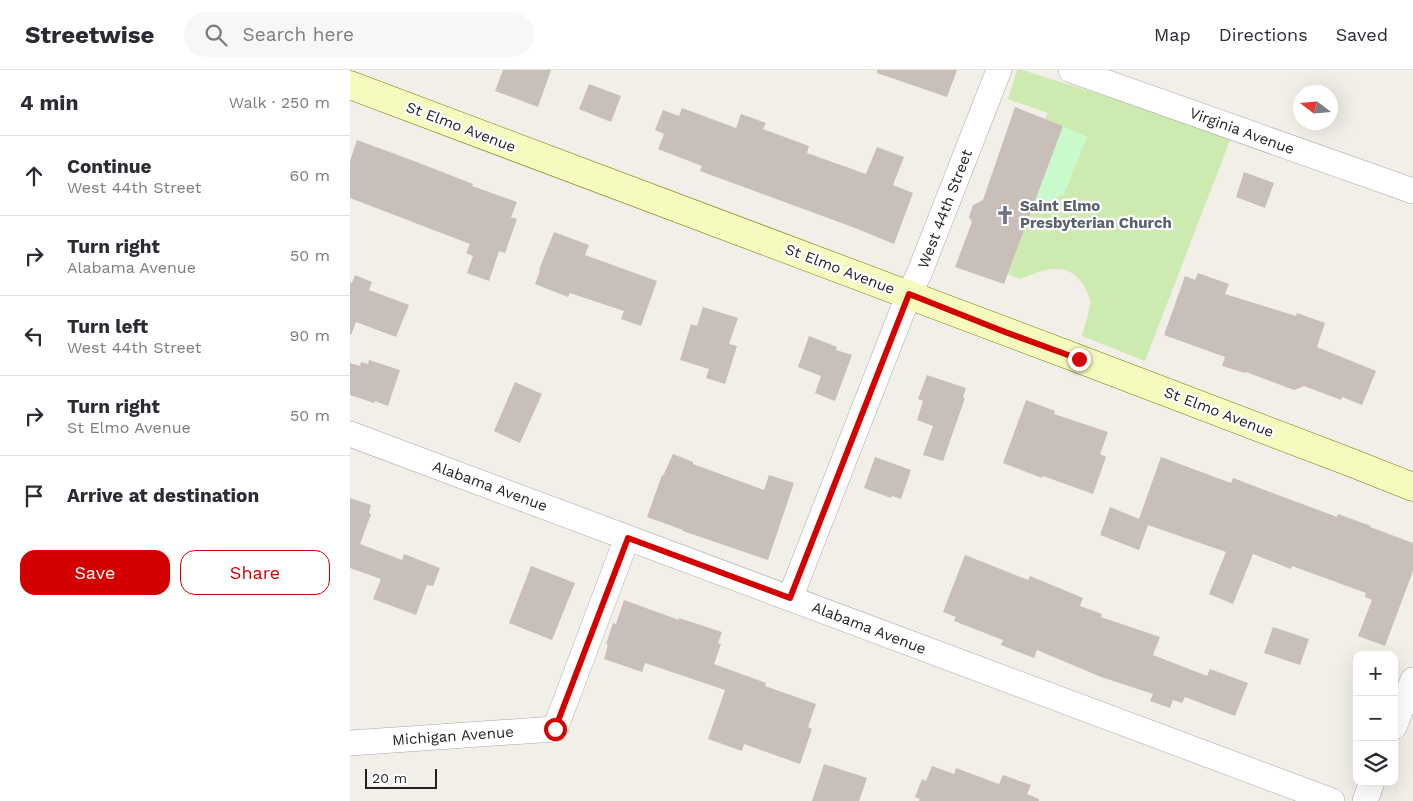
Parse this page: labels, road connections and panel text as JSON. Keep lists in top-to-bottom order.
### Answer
{
  "streets": {
    "main road": ["St Elmo Avenue"],
    "street": [
      "Virginia Avenue",
      "West 44th Street",
      "Alabama Avenue",
      "Michigan Avenue"
    ]
  },
  "crossings": [
    ["St Elmo Avenue", "West 44th Street"],
    ["West 44th Street", "Alabama Avenue"],
    ["Alabama Avenue", "Michigan Avenue"]
  ],
  "places": {
    "church": ["Saint Elmo Presbyterian Church"]
  },
  "scale_bar": "20 m",
  "north": "left",
  "page": {
    "header": "Streetwise",
    "search": "Search here",
    "nav": ["Map", "Directions", "Saved"],
    "heading": ["4 min", "Walk · 250 m"],
    "list": [
      ["Continue", "West 44th Street", "60 m"],
      ["Turn right", "Alabama Avenue", "50 m"],
      ["Turn left", "West 44th Street", "90 m"],
      ["Turn right", "St Elmo Avenue", "50 m"],
      "Arrive at destination"
    ],
    "buttons": ["Save", "Share"],
    "map_buttons": ["+", "−"],
    "scale": "20 m"
  }
}
